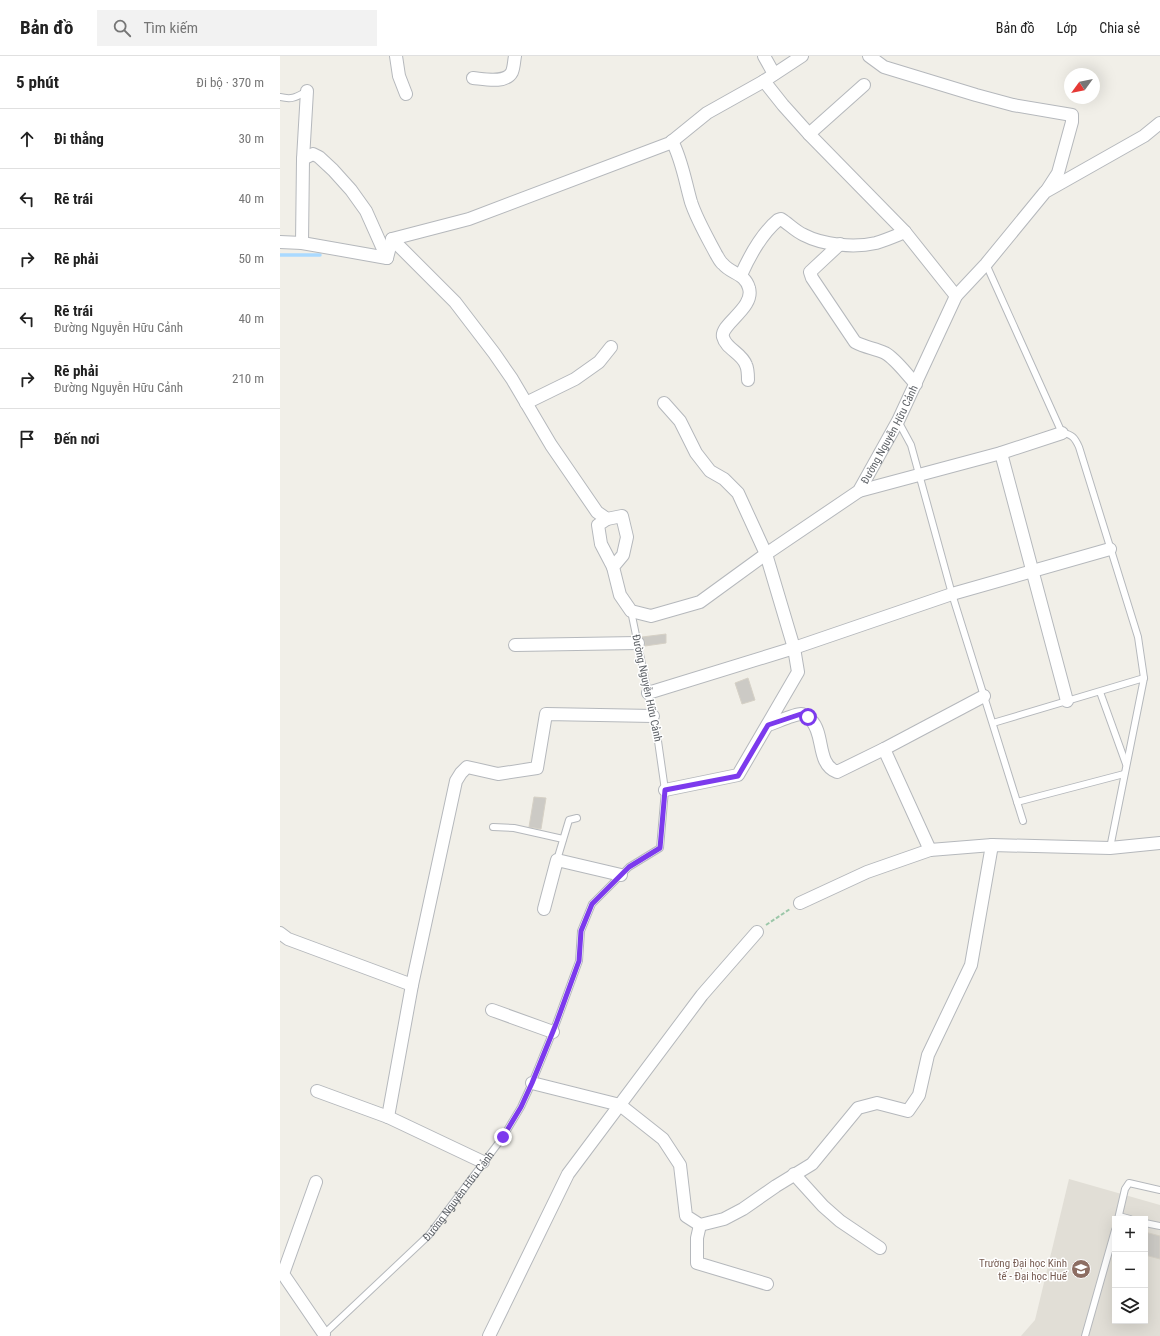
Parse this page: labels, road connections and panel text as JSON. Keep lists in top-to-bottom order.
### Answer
{
  "streets": {
    "street": ["Đường Nguyễn Hữu Cảnh"]
  },
  "places": {
    "school or university": ["Trường Đại học Kinh tế - Đại học Huế"]
  },
  "north": "bottom left",
  "page": {
    "header": "Bản đồ",
    "search": "Tìm kiếm",
    "nav": ["Bản đồ", "Lớp", "Chia sẻ"],
    "heading": ["5 phút", "Đi bộ · 370 m"],
    "list": [
      ["Đi thẳng", "30 m"],
      ["Rẽ trái", "40 m"],
      ["Rẽ phải", "50 m"],
      ["Rẽ trái", "Đường Nguyễn Hữu Cảnh", "40 m"],
      ["Rẽ phải", "Đường Nguyễn Hữu Cảnh", "210 m"],
      "Đến nơi"
    ],
    "map_buttons": ["+", "−"]
  }
}
